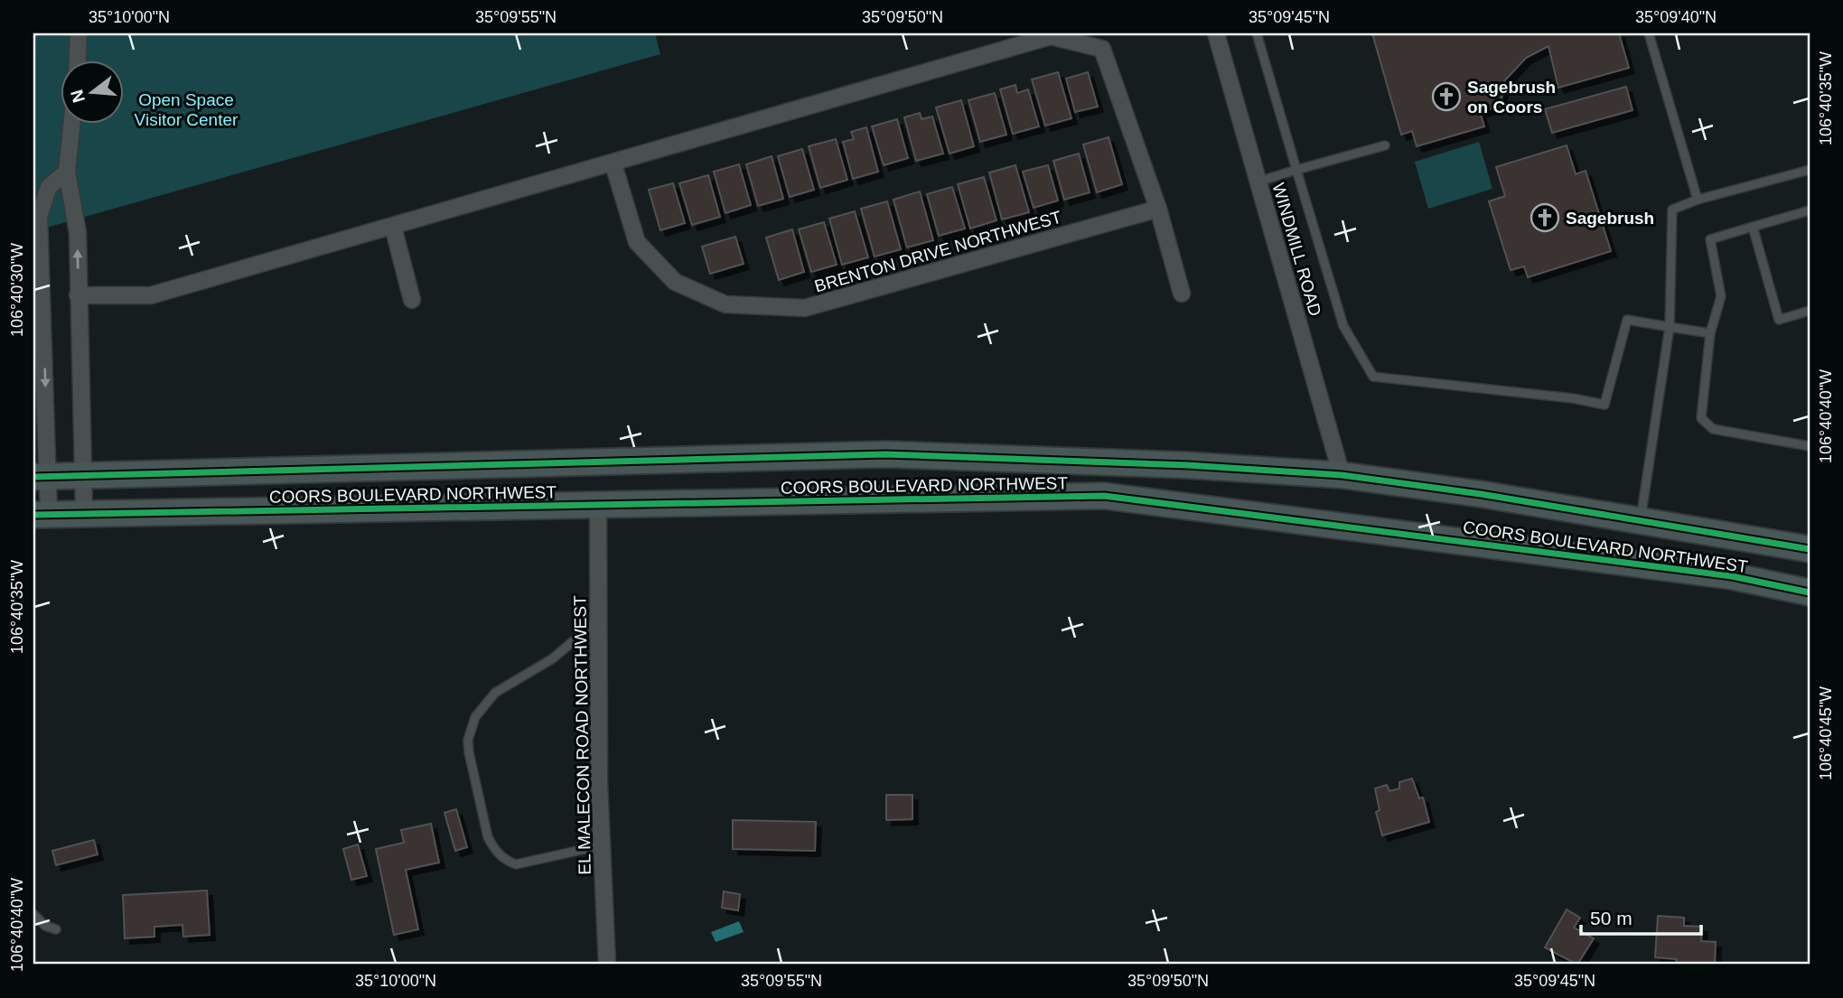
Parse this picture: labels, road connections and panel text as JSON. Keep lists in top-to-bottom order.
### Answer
{
  "streets": {
    "main road": ["COORS BOULEVARD NORTHWEST"],
    "street": ["WINDMILL ROAD", "BRENTON DRIVE NORTHWEST", "EL MALECON ROAD NORTHWEST"]
  },
  "crossings": [
    ["WINDMILL ROAD", "COORS BOULEVARD NORTHWEST"],
    ["COORS BOULEVARD NORTHWEST", "EL MALECON ROAD NORTHWEST"]
  ],
  "parks": ["Open Space Visitor Center"],
  "places": {
    "church": ["Sagebrush on Coors", "Sagebrush"]
  },
  "scale_bar": "50 m",
  "north": "left",
  "coordinates": [
    "35°10'00\"N",
    "35°09'55\"N",
    "35°09'50\"N",
    "35°09'45\"N",
    "35°09'40\"N",
    "106°40'35\"W",
    "106°40'30\"W",
    "106°40'40\"W",
    "106°40'45\"W"
  ]
}
